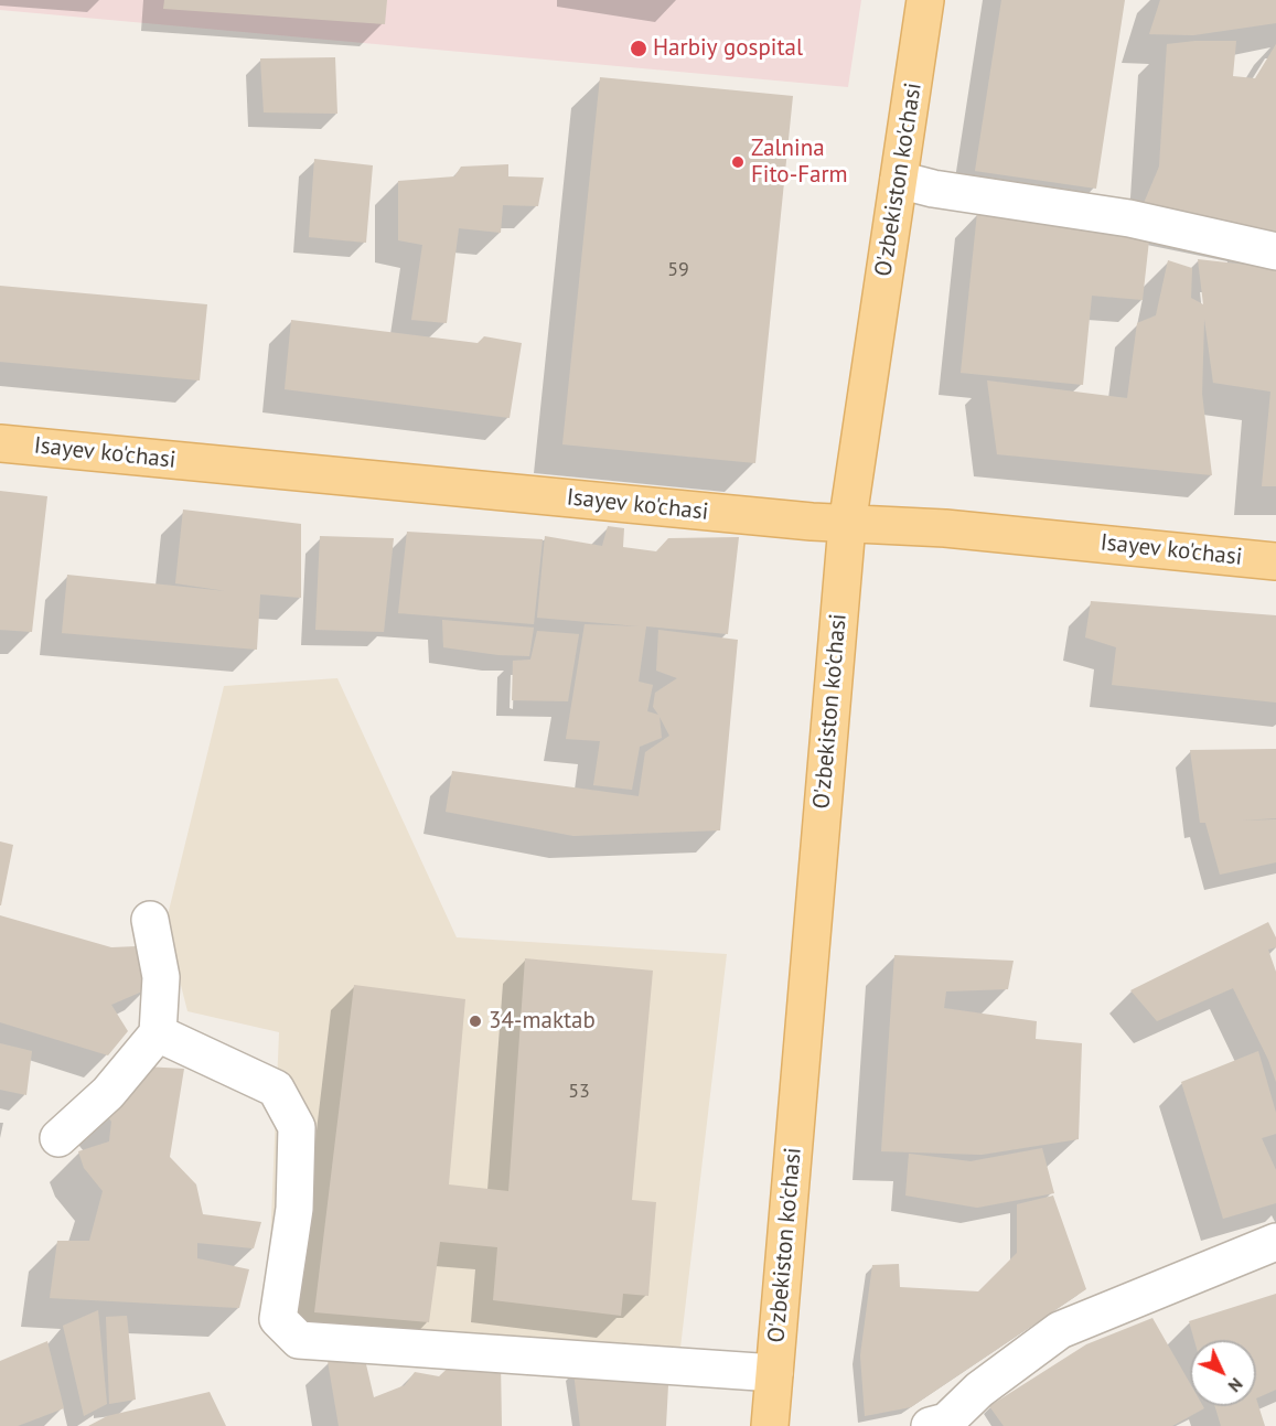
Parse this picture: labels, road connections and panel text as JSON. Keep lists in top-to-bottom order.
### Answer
{
  "streets": {
    "main road": ["O'zbekiston ko'chasi", "Isayev ko'chasi"]
  },
  "crossings": [
    ["O'zbekiston ko'chasi", "Isayev ko'chasi"]
  ],
  "places": ["Harbiy gospital", "Zalnina Fito-Farm", "34-maktab"],
  "house_numbers": ["59", "53"],
  "north": "bottom right"
}
